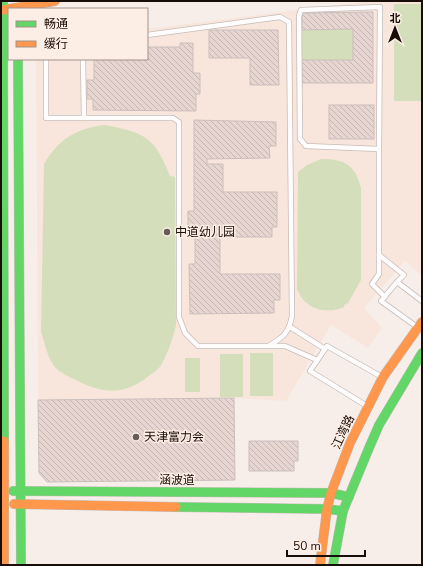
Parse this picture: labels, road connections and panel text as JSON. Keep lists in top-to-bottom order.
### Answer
{
  "streets": {
    "main road": ["江湾路", "涵波道"]
  },
  "crossings": [
    ["江湾路", "涵波道"]
  ],
  "places": ["中道幼儿园", "天津富力会"],
  "legend": ["畅通", "缓行"],
  "scale_bar": "50 m",
  "north": "top"
}
